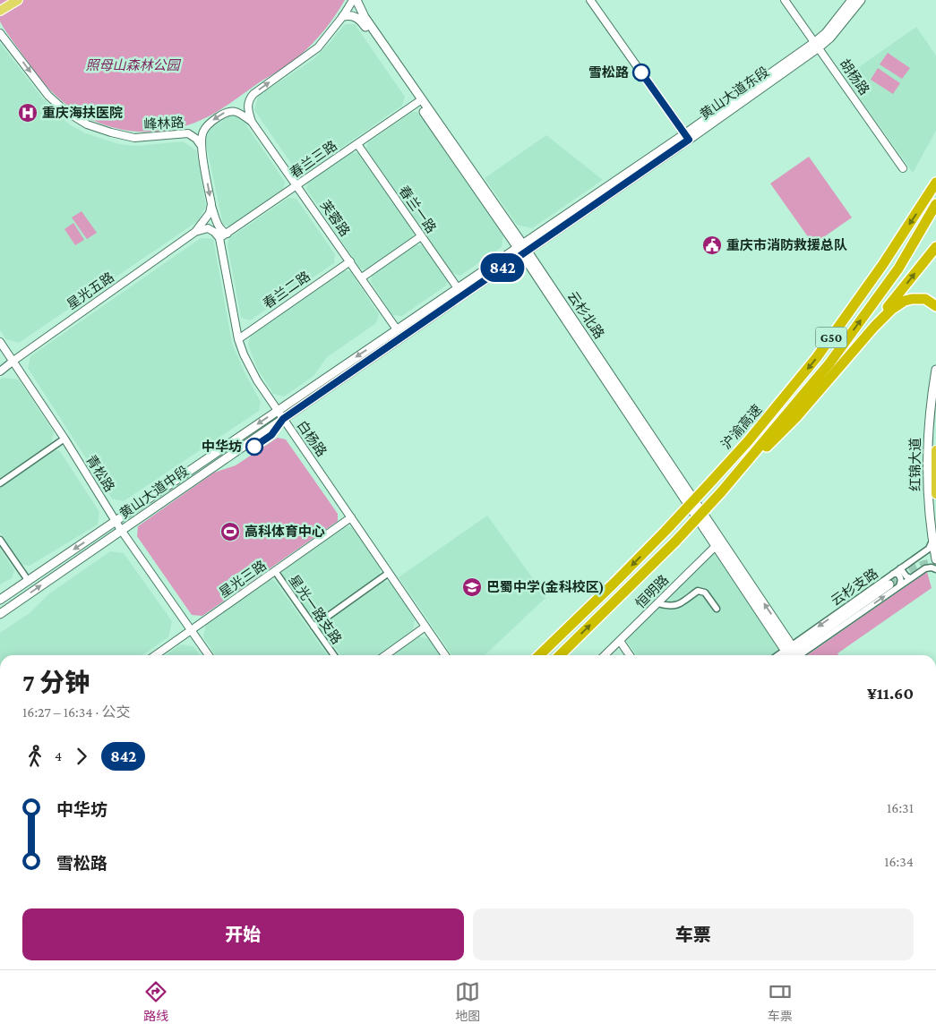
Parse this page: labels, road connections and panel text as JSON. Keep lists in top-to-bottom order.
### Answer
{
  "streets": {
    "highway": ["G50", "沪渝高速", "红锦大道"],
    "main road": ["黄山大道东段", "云杉北路", "黄山大道中段"],
    "street": [
      "胡杨路",
      "峰林路",
      "春兰三路",
      "春兰一路",
      "芙蓉路",
      "春兰二路",
      "星光五路",
      "白杨路",
      "青松路",
      "星光三路",
      "云杉支路",
      "恒明路",
      "星光一路支路"
    ]
  },
  "crossings": [
    ["胡杨路", "黄山大道东段"],
    ["黄山大道东段", "云杉北路"],
    ["黄山大道东段", "黄山大道中段"],
    ["峰林路", "芙蓉路"],
    ["春兰三路", "春兰一路"],
    ["春兰三路", "芙蓉路"],
    ["春兰三路", "云杉北路"],
    ["春兰三路", "白杨路"],
    ["春兰一路", "黄山大道中段"],
    ["芙蓉路", "春兰二路"],
    ["芙蓉路", "黄山大道中段"],
    ["春兰二路", "白杨路"],
    ["星光五路", "青松路"],
    ["云杉北路", "黄山大道中段"],
    ["云杉北路", "云杉支路"],
    ["云杉北路", "恒明路"],
    ["白杨路", "黄山大道中段"],
    ["白杨路", "星光三路"],
    ["红锦大道", "云杉支路"],
    ["青松路", "黄山大道中段"],
    ["青松路", "星光三路"],
    ["星光三路", "星光一路支路"]
  ],
  "parks": ["照母山森林公园"],
  "places": {
    "other": ["雪松路", "中华坊"],
    "hospital": ["重庆海扶医院"],
    "public building": ["重庆市消防救援总队"],
    "sports": ["高科体育中心"],
    "school or university": ["巴蜀中学(金科校区)"]
  },
  "lines": ["bus line 842"],
  "page": {
    "on_map": "842",
    "heading": ["7 分钟", "16:27 – 16:34 · 公交", "¥11.60"],
    "legs": ["4", "842"],
    "list": [
      {
        "name": "中华坊",
        "value": "16:31"
      },
      {
        "name": "雪松路",
        "value": "16:34"
      }
    ],
    "buttons": ["开始", "车票"],
    "tabs": ["路线", "地图", "车票"]
  }
}
